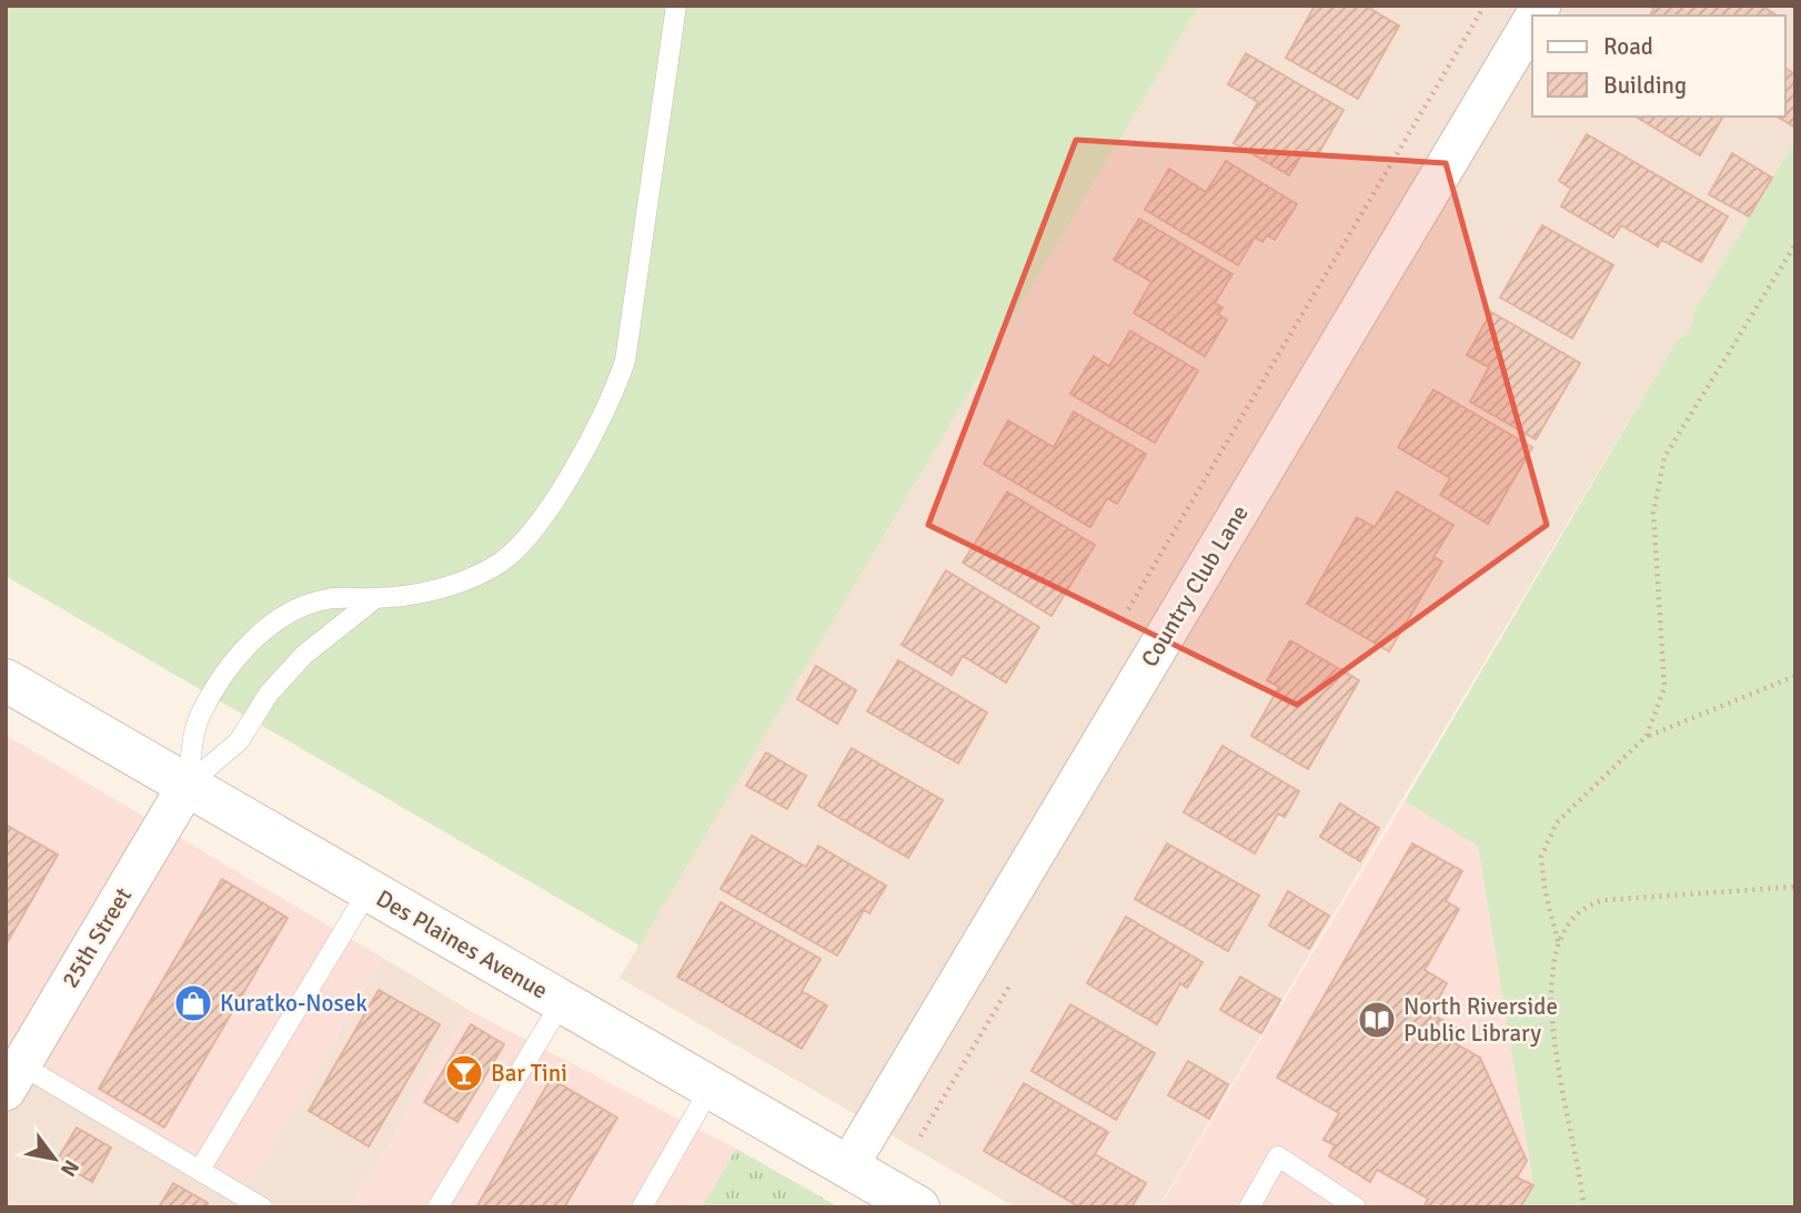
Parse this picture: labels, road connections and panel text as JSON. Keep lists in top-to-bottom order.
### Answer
{
  "streets": {
    "main road": ["Des Plaines Avenue"],
    "street": ["Country Club Lane", "25th Street"]
  },
  "crossings": [
    ["Country Club Lane", "Des Plaines Avenue"],
    ["25th Street", "Des Plaines Avenue"]
  ],
  "places": {
    "shop": ["Kuratko-Nosek"],
    "library": ["North Riverside Public Library"],
    "bar": ["Bar Tini"]
  },
  "legend": ["Road", "Building"],
  "north": "bottom right"
}
